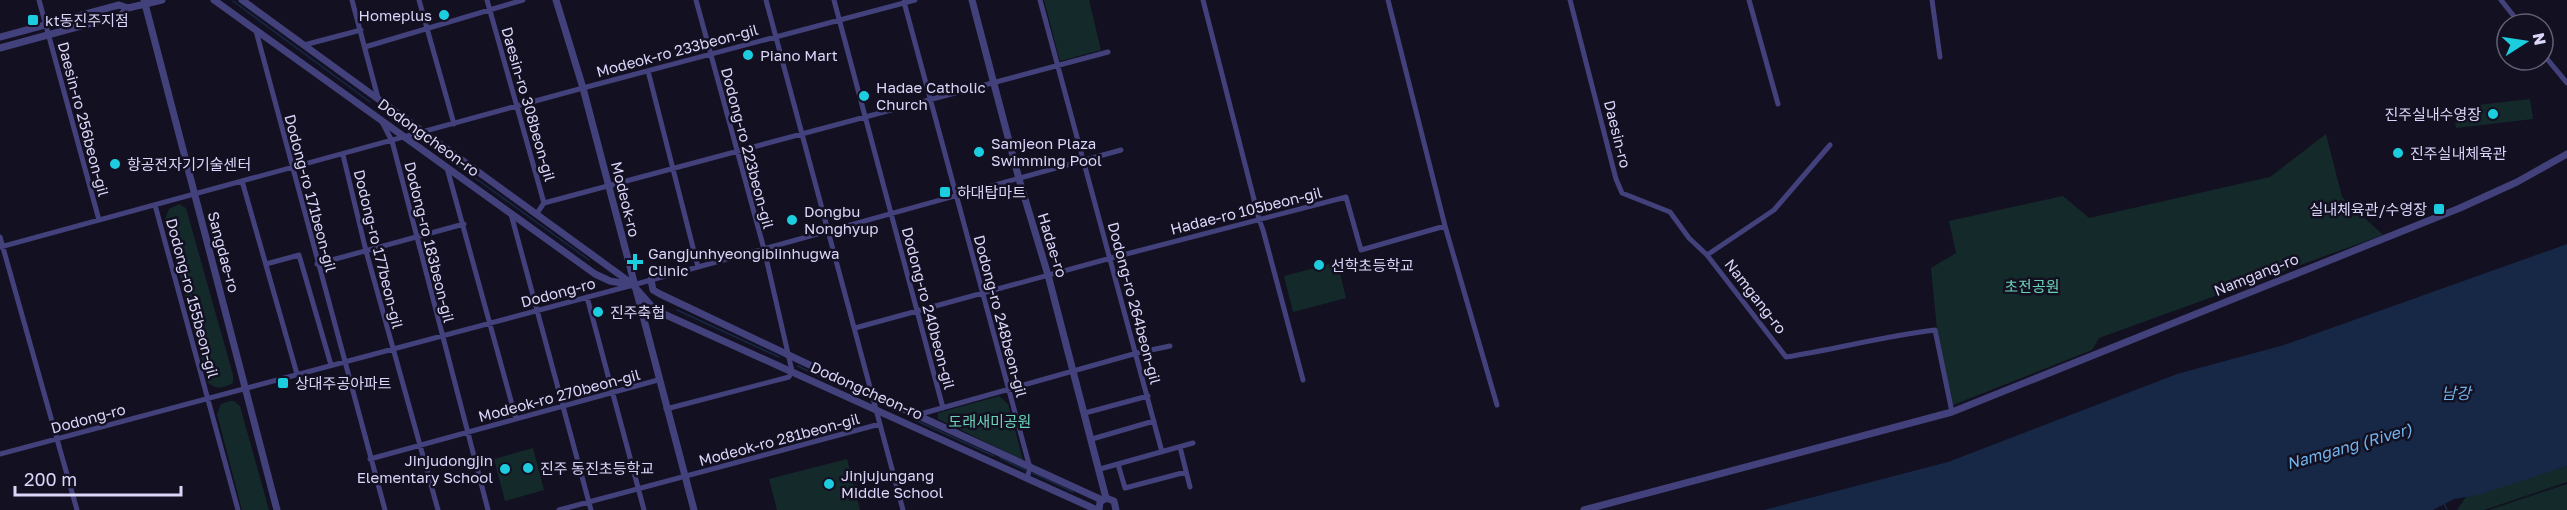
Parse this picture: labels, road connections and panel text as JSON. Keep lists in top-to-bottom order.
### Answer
{
  "streets": {
    "street": [
      "Modeok-ro 233beon-gil",
      "Daesin-ro 308beon-gil",
      "Daesin-ro 256beon-gil",
      "Daesin-ro",
      "Dodongcheon-ro",
      "Dodong-ro 223beon-gil",
      "Dodong-ro 171beon-gil",
      "Modeok-ro",
      "Hadae-ro 105beon-gil",
      "Dodong-ro 183beon-gil",
      "Hadae-ro",
      "Dodong-ro 177beon-gil",
      "Sangdae-ro",
      "Namgang-ro",
      "Dodong-ro",
      "Dodong-ro 155beon-gil",
      "Dodong-ro 264beon-gil",
      "Dodong-ro 240beon-gil",
      "Dodong-ro 248beon-gil",
      "Modeok-ro 270beon-gil",
      "Modeok-ro 281beon-gil"
    ]
  },
  "crossings": [
    ["Modeok-ro 233beon-gil", "Daesin-ro 308beon-gil"],
    ["Modeok-ro 233beon-gil", "Daesin-ro 256beon-gil"],
    ["Modeok-ro 233beon-gil", "Dodongcheon-ro"],
    ["Modeok-ro 233beon-gil", "Dodong-ro 223beon-gil"],
    ["Modeok-ro 233beon-gil", "Dodong-ro 171beon-gil"],
    ["Modeok-ro 233beon-gil", "Modeok-ro"],
    ["Modeok-ro 233beon-gil", "Dodong-ro 183beon-gil"],
    ["Modeok-ro 233beon-gil", "Dodong-ro 177beon-gil"],
    ["Modeok-ro 233beon-gil", "Sangdae-ro"],
    ["Modeok-ro 233beon-gil", "Dodong-ro 155beon-gil"],
    ["Modeok-ro 233beon-gil", "Dodong-ro 240beon-gil"],
    ["Modeok-ro 233beon-gil", "Dodong-ro 248beon-gil"],
    ["Daesin-ro 308beon-gil", "Dodongcheon-ro"],
    ["Daesin-ro", "Namgang-ro"],
    ["Dodongcheon-ro", "Dodong-ro 223beon-gil"],
    ["Dodongcheon-ro", "Dodong-ro 171beon-gil"],
    ["Dodongcheon-ro", "Modeok-ro"],
    ["Dodongcheon-ro", "Hadae-ro"],
    ["Dodongcheon-ro", "Dodong-ro"],
    ["Dodongcheon-ro", "Dodong-ro 248beon-gil"],
    ["Dodong-ro 223beon-gil", "Dodong-ro"],
    ["Dodong-ro 171beon-gil", "Dodong-ro"],
    ["Dodong-ro 171beon-gil", "Modeok-ro 270beon-gil"],
    ["Modeok-ro", "Dodong-ro"],
    ["Modeok-ro", "Modeok-ro 270beon-gil"],
    ["Modeok-ro", "Modeok-ro 281beon-gil"],
    ["Hadae-ro 105beon-gil", "Hadae-ro"],
    ["Hadae-ro 105beon-gil", "Dodong-ro 264beon-gil"],
    ["Hadae-ro 105beon-gil", "Dodong-ro 240beon-gil"],
    ["Hadae-ro 105beon-gil", "Dodong-ro 248beon-gil"],
    ["Dodong-ro 183beon-gil", "Dodong-ro"],
    ["Dodong-ro 183beon-gil", "Modeok-ro 270beon-gil"],
    ["Hadae-ro", "Dodong-ro"],
    ["Dodong-ro 177beon-gil", "Dodong-ro"],
    ["Dodong-ro 177beon-gil", "Modeok-ro 270beon-gil"],
    ["Sangdae-ro", "Dodong-ro"],
    ["Dodong-ro", "Dodong-ro 155beon-gil"],
    ["Dodong-ro", "Dodong-ro 264beon-gil"],
    ["Dodong-ro", "Dodong-ro 240beon-gil"],
    ["Dodong-ro", "Dodong-ro 248beon-gil"]
  ],
  "water": ["남강", "Namgang (River)"],
  "parks": ["초전공원", "도래새미공원"],
  "places": {
    "other": [
      "Homeplus",
      "Piano Mart",
      "Hadae Catholic Church",
      "진주실내수영장",
      "Samjeon Plaza Swimming Pool",
      "진주실내체육관",
      "항공전자기기술센터",
      "Dongbu Nonghyup",
      "선학초등학교",
      "진주축협",
      "진주 동진초등학교",
      "Jinjudongjin Elementary School",
      "Jinjujungang Middle School"
    ],
    "transit": [
      "kt동진주지점",
      "하대탑마트",
      "실내체육관/수영장",
      "상대주공아파트"
    ],
    "health": ["Gangjunhyeongibiinhugwa Clinic"]
  },
  "scale_bar": "200 m",
  "north": "right"
}
